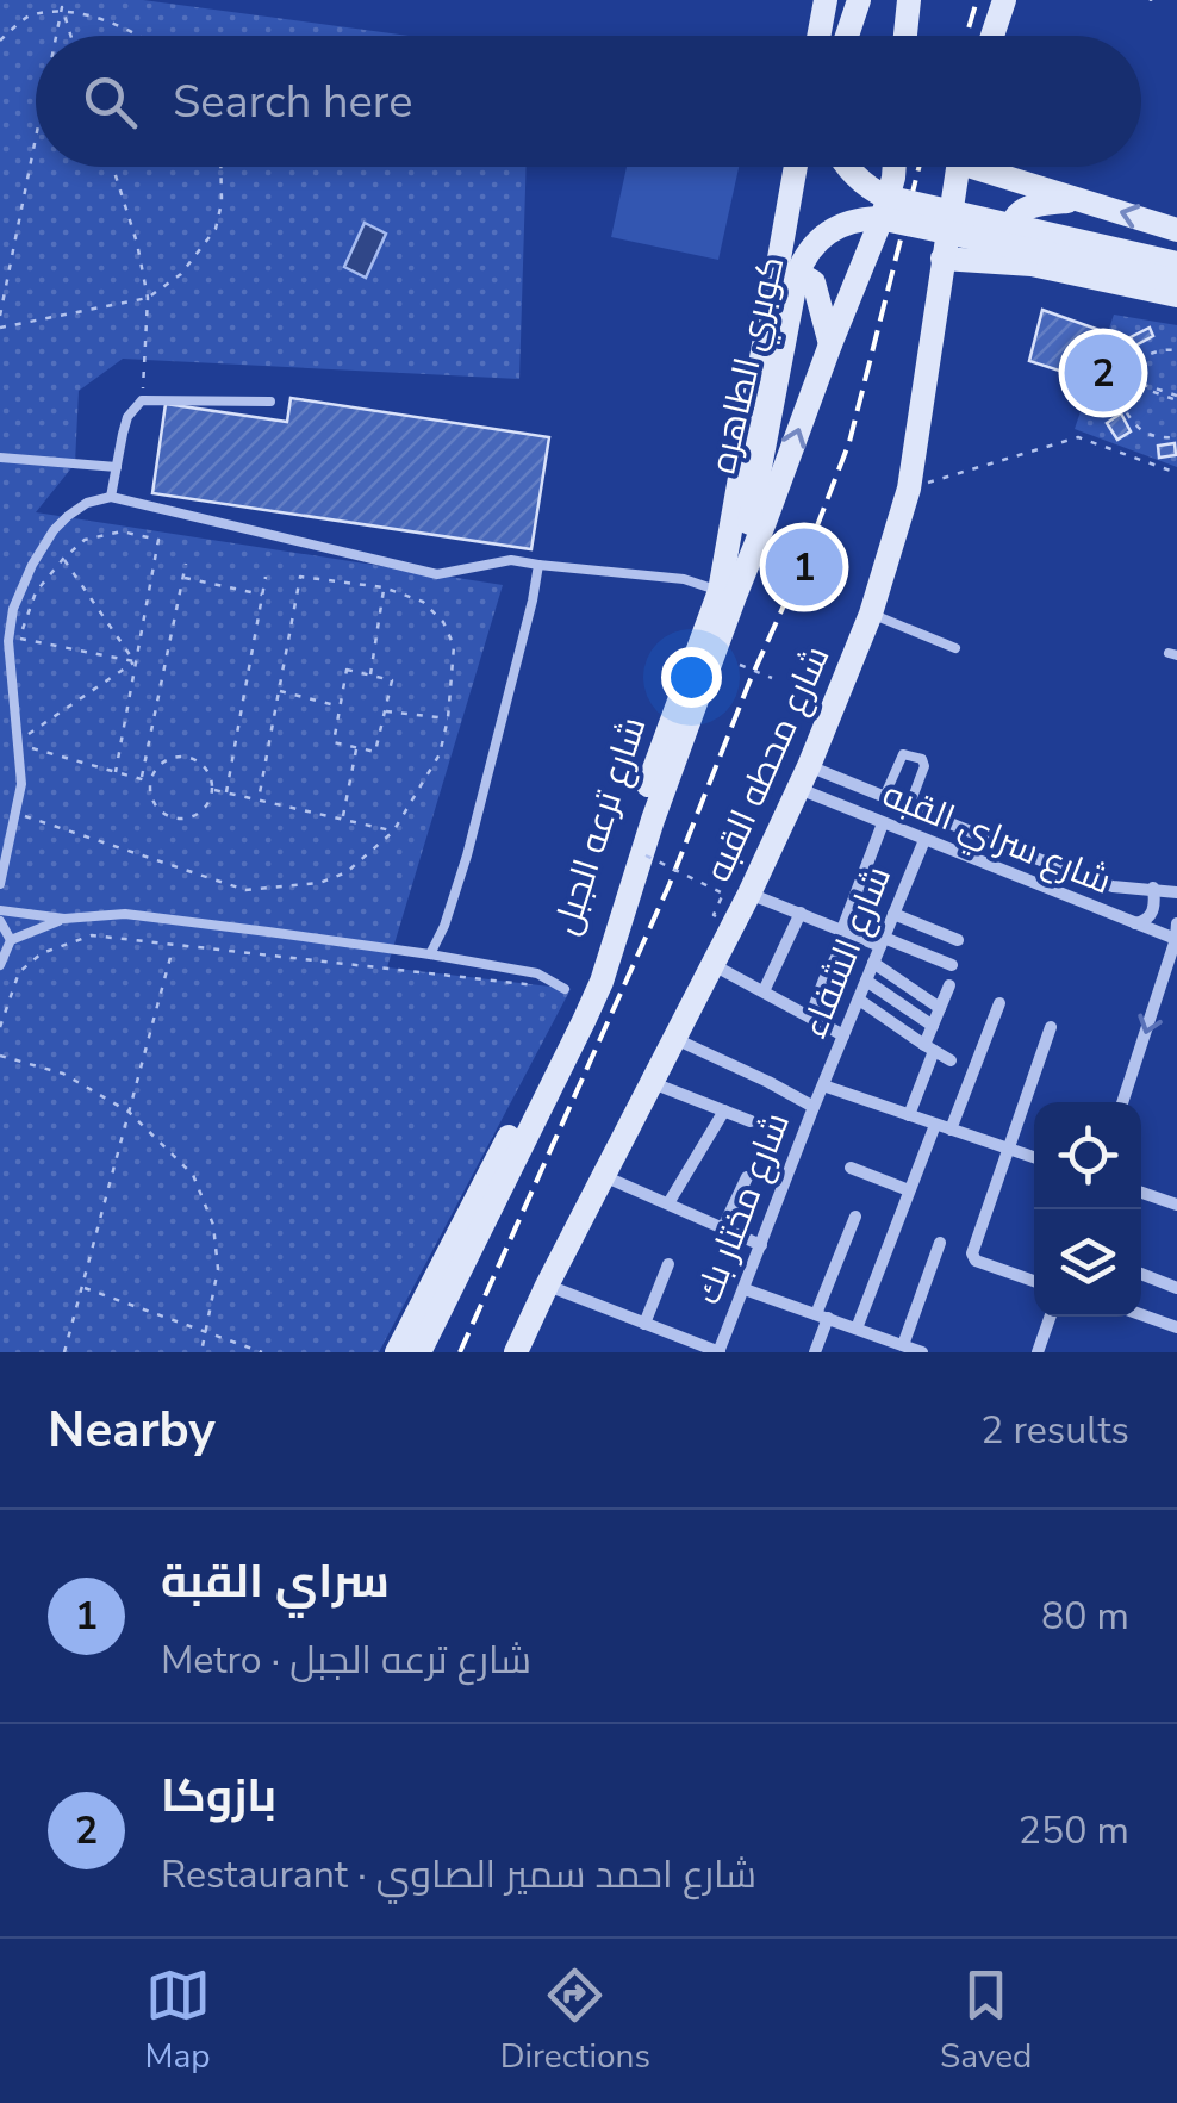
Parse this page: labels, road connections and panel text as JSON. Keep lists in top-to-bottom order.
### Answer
{
  "streets": {
    "main road": ["كوبري الطاهره", "شارع محطه القبه", "شارع ترعه الجبل"],
    "street": ["شارع سراي القبه", "شارع الشفاء", "شارع مختار بك"]
  },
  "crossings": [
    ["كوبري الطاهره", "شارع ترعه الجبل"],
    ["شارع محطه القبه", "شارع سراي القبه"],
    ["شارع سراي القبه", "شارع الشفاء"],
    ["شارع الشفاء", "شارع مختار بك"]
  ],
  "page": {
    "search": "Search here",
    "pins": ["2", "1"],
    "heading": ["Nearby", "2 results"],
    "list": [
      {
        "mark": "1",
        "name": "سراي القبة",
        "note": "Metro · شارع ترعه الجبل",
        "value": "80 m"
      },
      {
        "mark": "2",
        "name": "بازوكا",
        "note": "Restaurant · شارع احمد سمير الصاوي",
        "value": "250 m"
      }
    ],
    "nav": ["Map", "Directions", "Saved"]
  }
}
